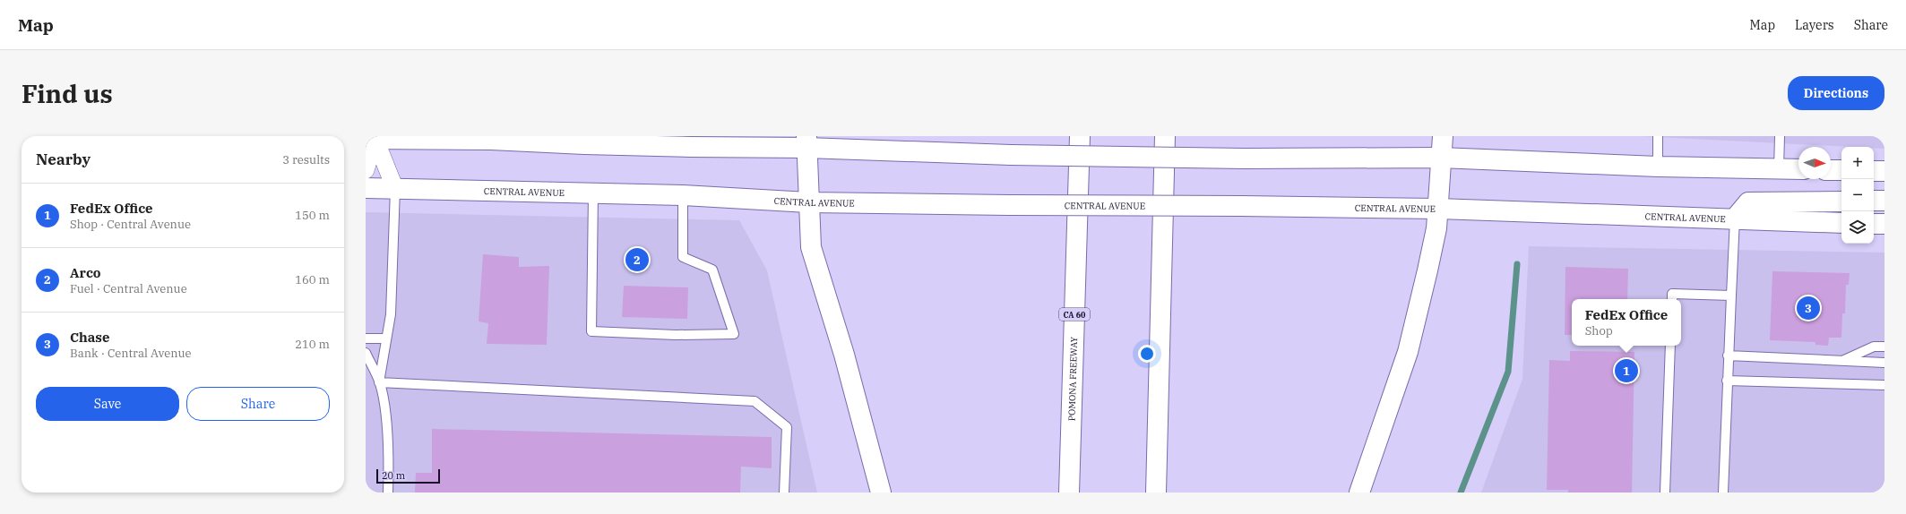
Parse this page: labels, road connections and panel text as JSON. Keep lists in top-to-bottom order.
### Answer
{
  "streets": {
    "main road": ["CENTRAL AVENUE", "CA 60", "POMONA FREEWAY"]
  },
  "scale_bar": "20 m",
  "north": "right",
  "page": {
    "header": "Map",
    "nav": ["Map", "Layers", "Share"],
    "buttons": [
      "Directions",
      ["Save", "Share"]
    ],
    "title": "Find us",
    "heading": ["Nearby", "3 results"],
    "map_buttons": ["+", "−"],
    "list": [
      {
        "mark": "1",
        "name": "FedEx Office",
        "note": "Shop · Central Avenue",
        "value": "150 m"
      },
      {
        "mark": "2",
        "name": "Arco",
        "note": "Fuel · Central Avenue",
        "value": "160 m"
      },
      {
        "mark": "3",
        "name": "Chase",
        "note": "Bank · Central Avenue",
        "value": "210 m"
      }
    ],
    "pins": ["2", "3", "1"],
    "popup": ["FedEx Office", "Shop"],
    "scale": "20 m"
  }
}
